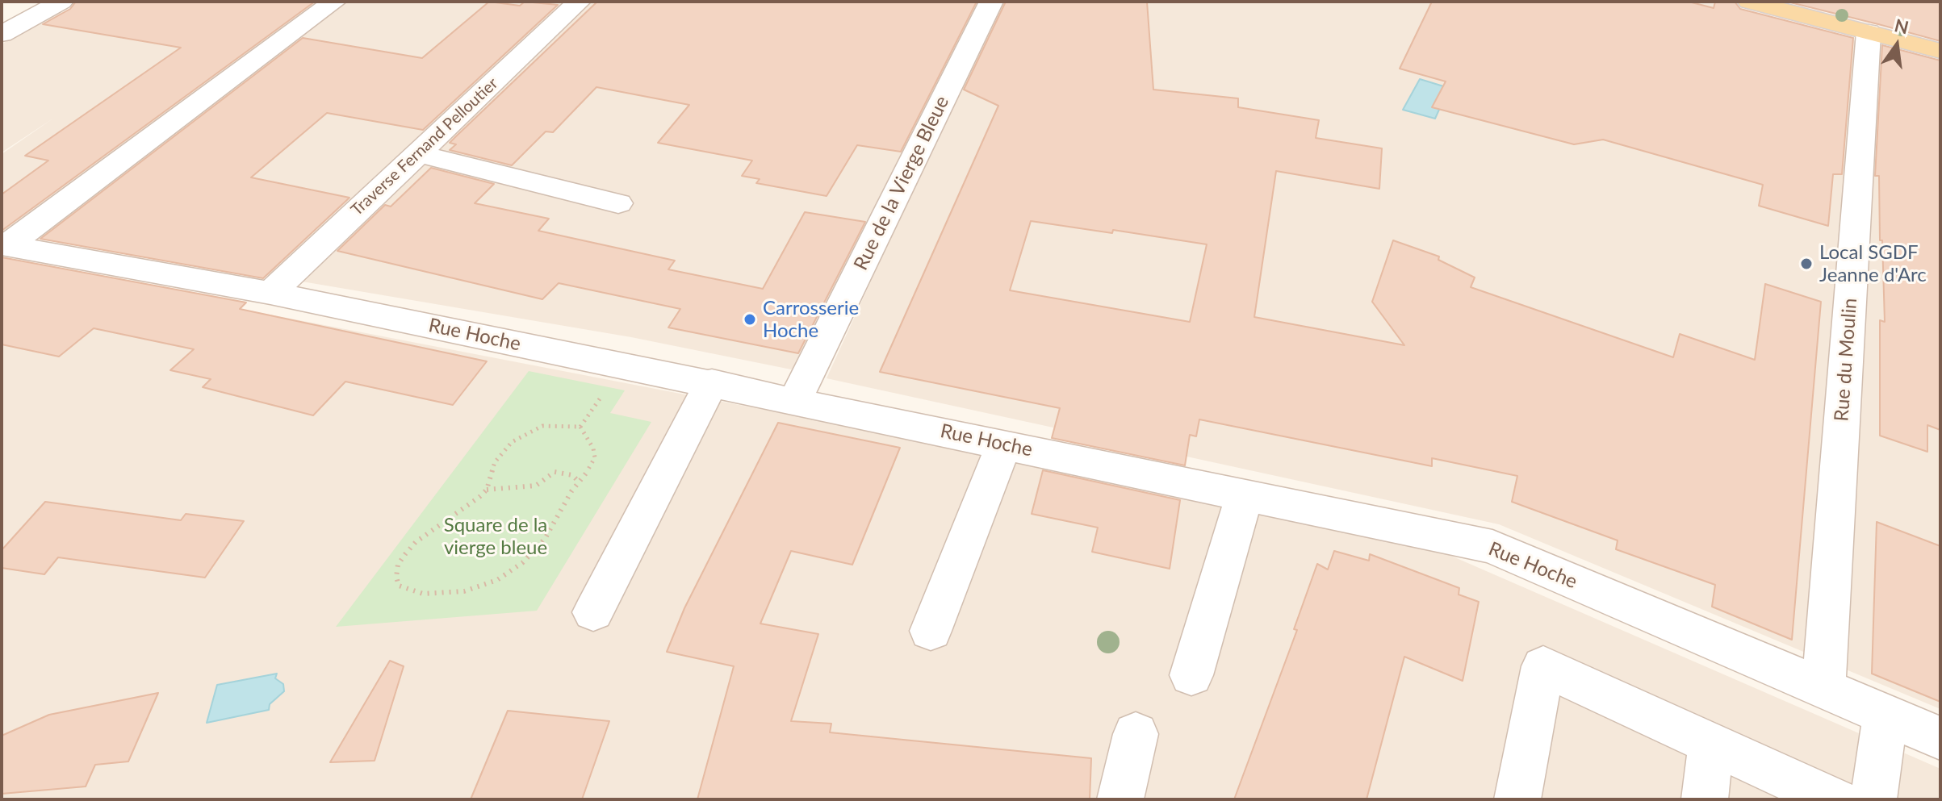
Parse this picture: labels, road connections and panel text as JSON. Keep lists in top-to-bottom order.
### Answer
{
  "streets": {
    "street": [
      "Traverse Fernand Pelloutier",
      "Rue de la Vierge Bleue",
      "Rue Hoche",
      "Rue du Moulin"
    ]
  },
  "crossings": [
    ["Traverse Fernand Pelloutier", "Rue Hoche"],
    ["Rue de la Vierge Bleue", "Rue Hoche"],
    ["Rue Hoche", "Rue du Moulin"]
  ],
  "parks": ["Square de la vierge bleue"],
  "places": ["Local SGDF Jeanne d'Arc", "Carrosserie Hoche"],
  "north": "top"
}
